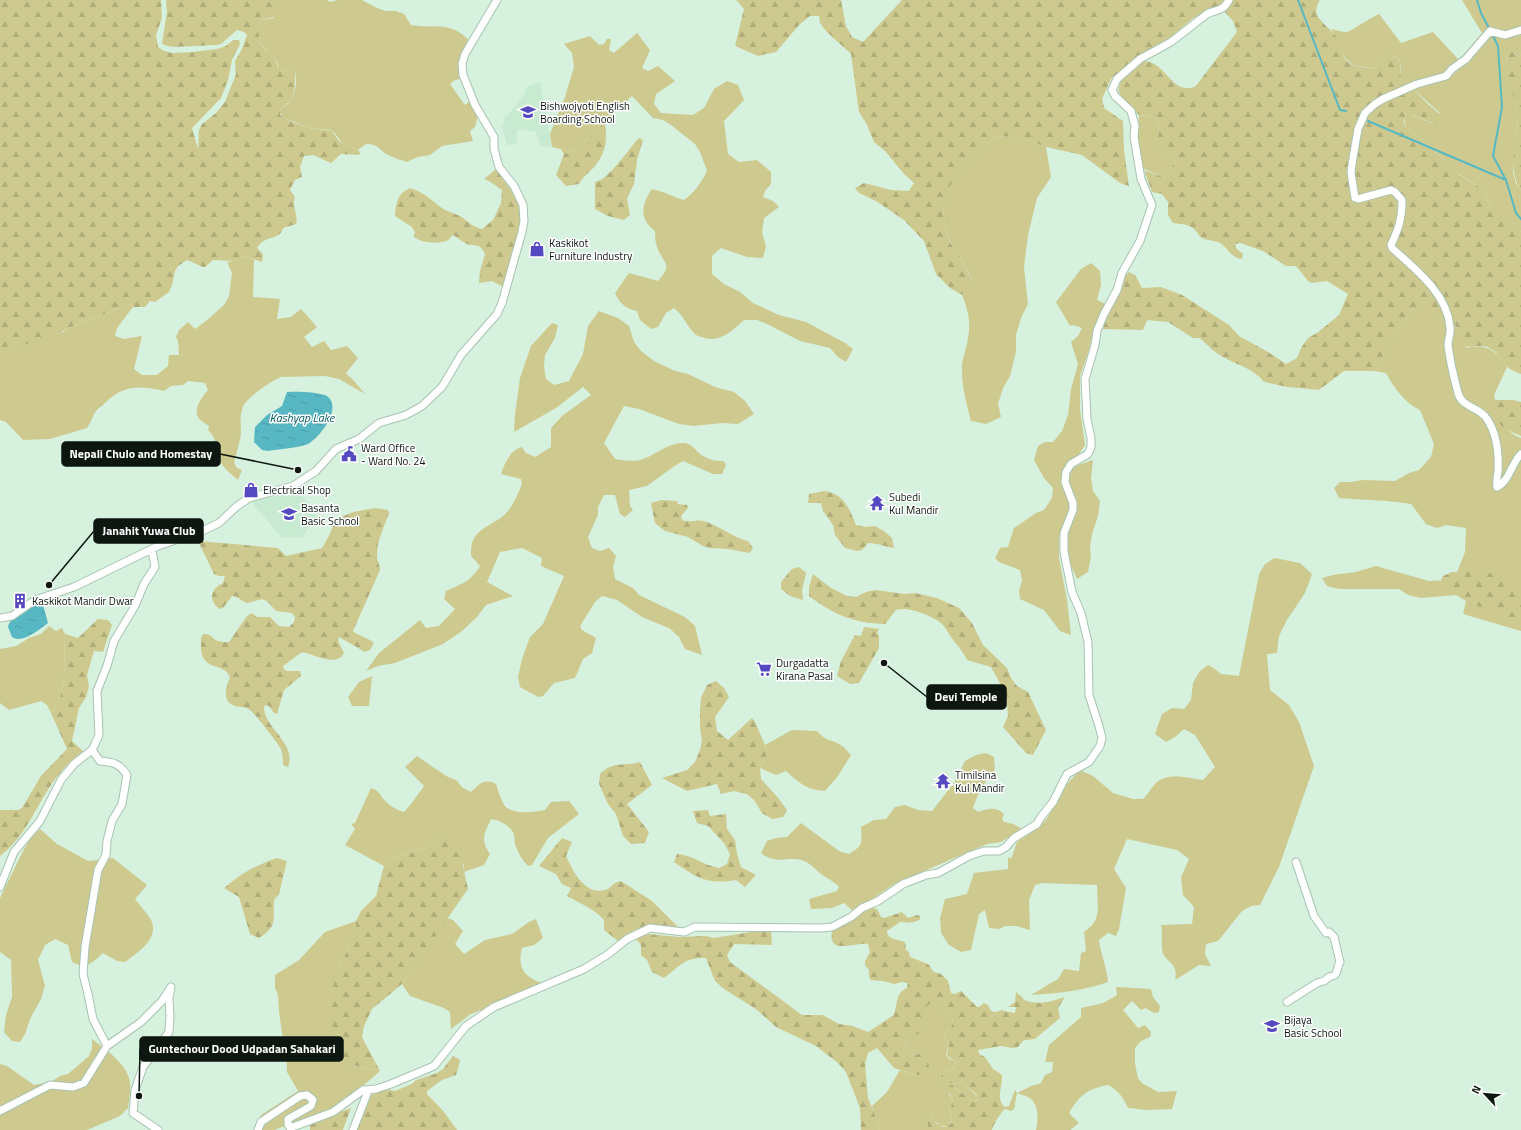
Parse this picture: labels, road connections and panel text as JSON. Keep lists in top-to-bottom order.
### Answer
{
  "water": ["Kashyap Lake"],
  "places": {
    "school or university": ["Bishwojyoti English Boarding School", "Basanta Basic School", "Bijaya Basic School"],
    "shop": ["Kaskikot Furniture Industry", "Electrical Shop"],
    "public building": ["Ward Office - Ward No. 24"],
    "other": [
      "Nepali Chulo and Homestay",
      "Janahit Yuwa Club",
      "Devi Temple",
      "Guntechour Dood Udpadan Sahakari"
    ],
    "temple": ["Subedi Kul Mandir", "Timilsina Kul Mandir"],
    "building": ["Kaskikot Mandir Dwar"],
    "supermarket": ["Durgadatta Kirana Pasal"]
  },
  "north": "top left"
}
